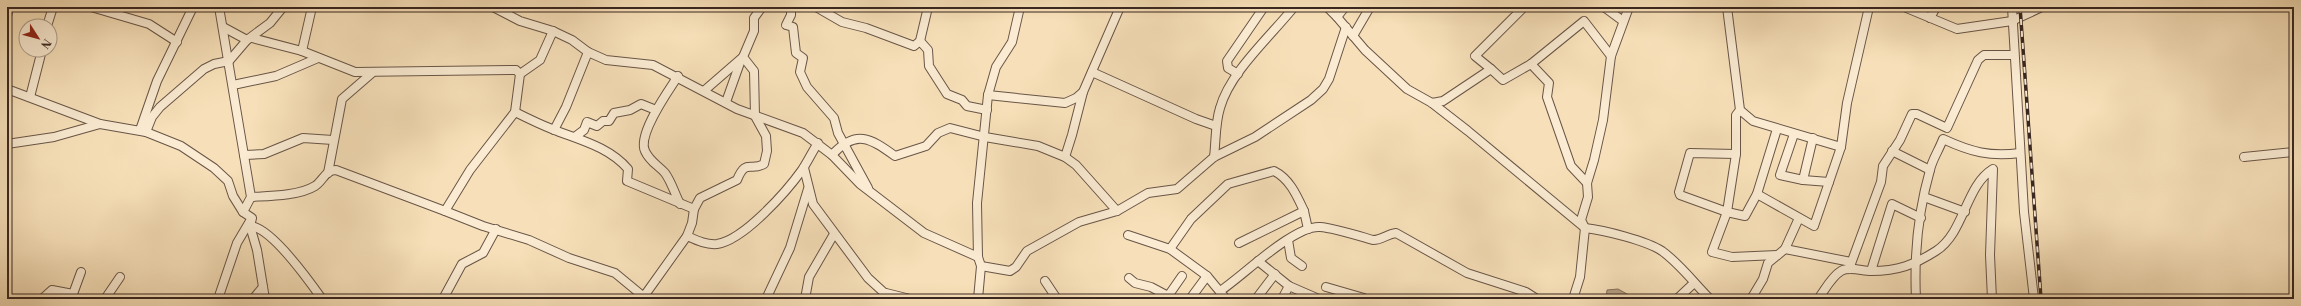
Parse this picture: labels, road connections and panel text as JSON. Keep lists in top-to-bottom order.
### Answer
{
  "north": "bottom right"
}
